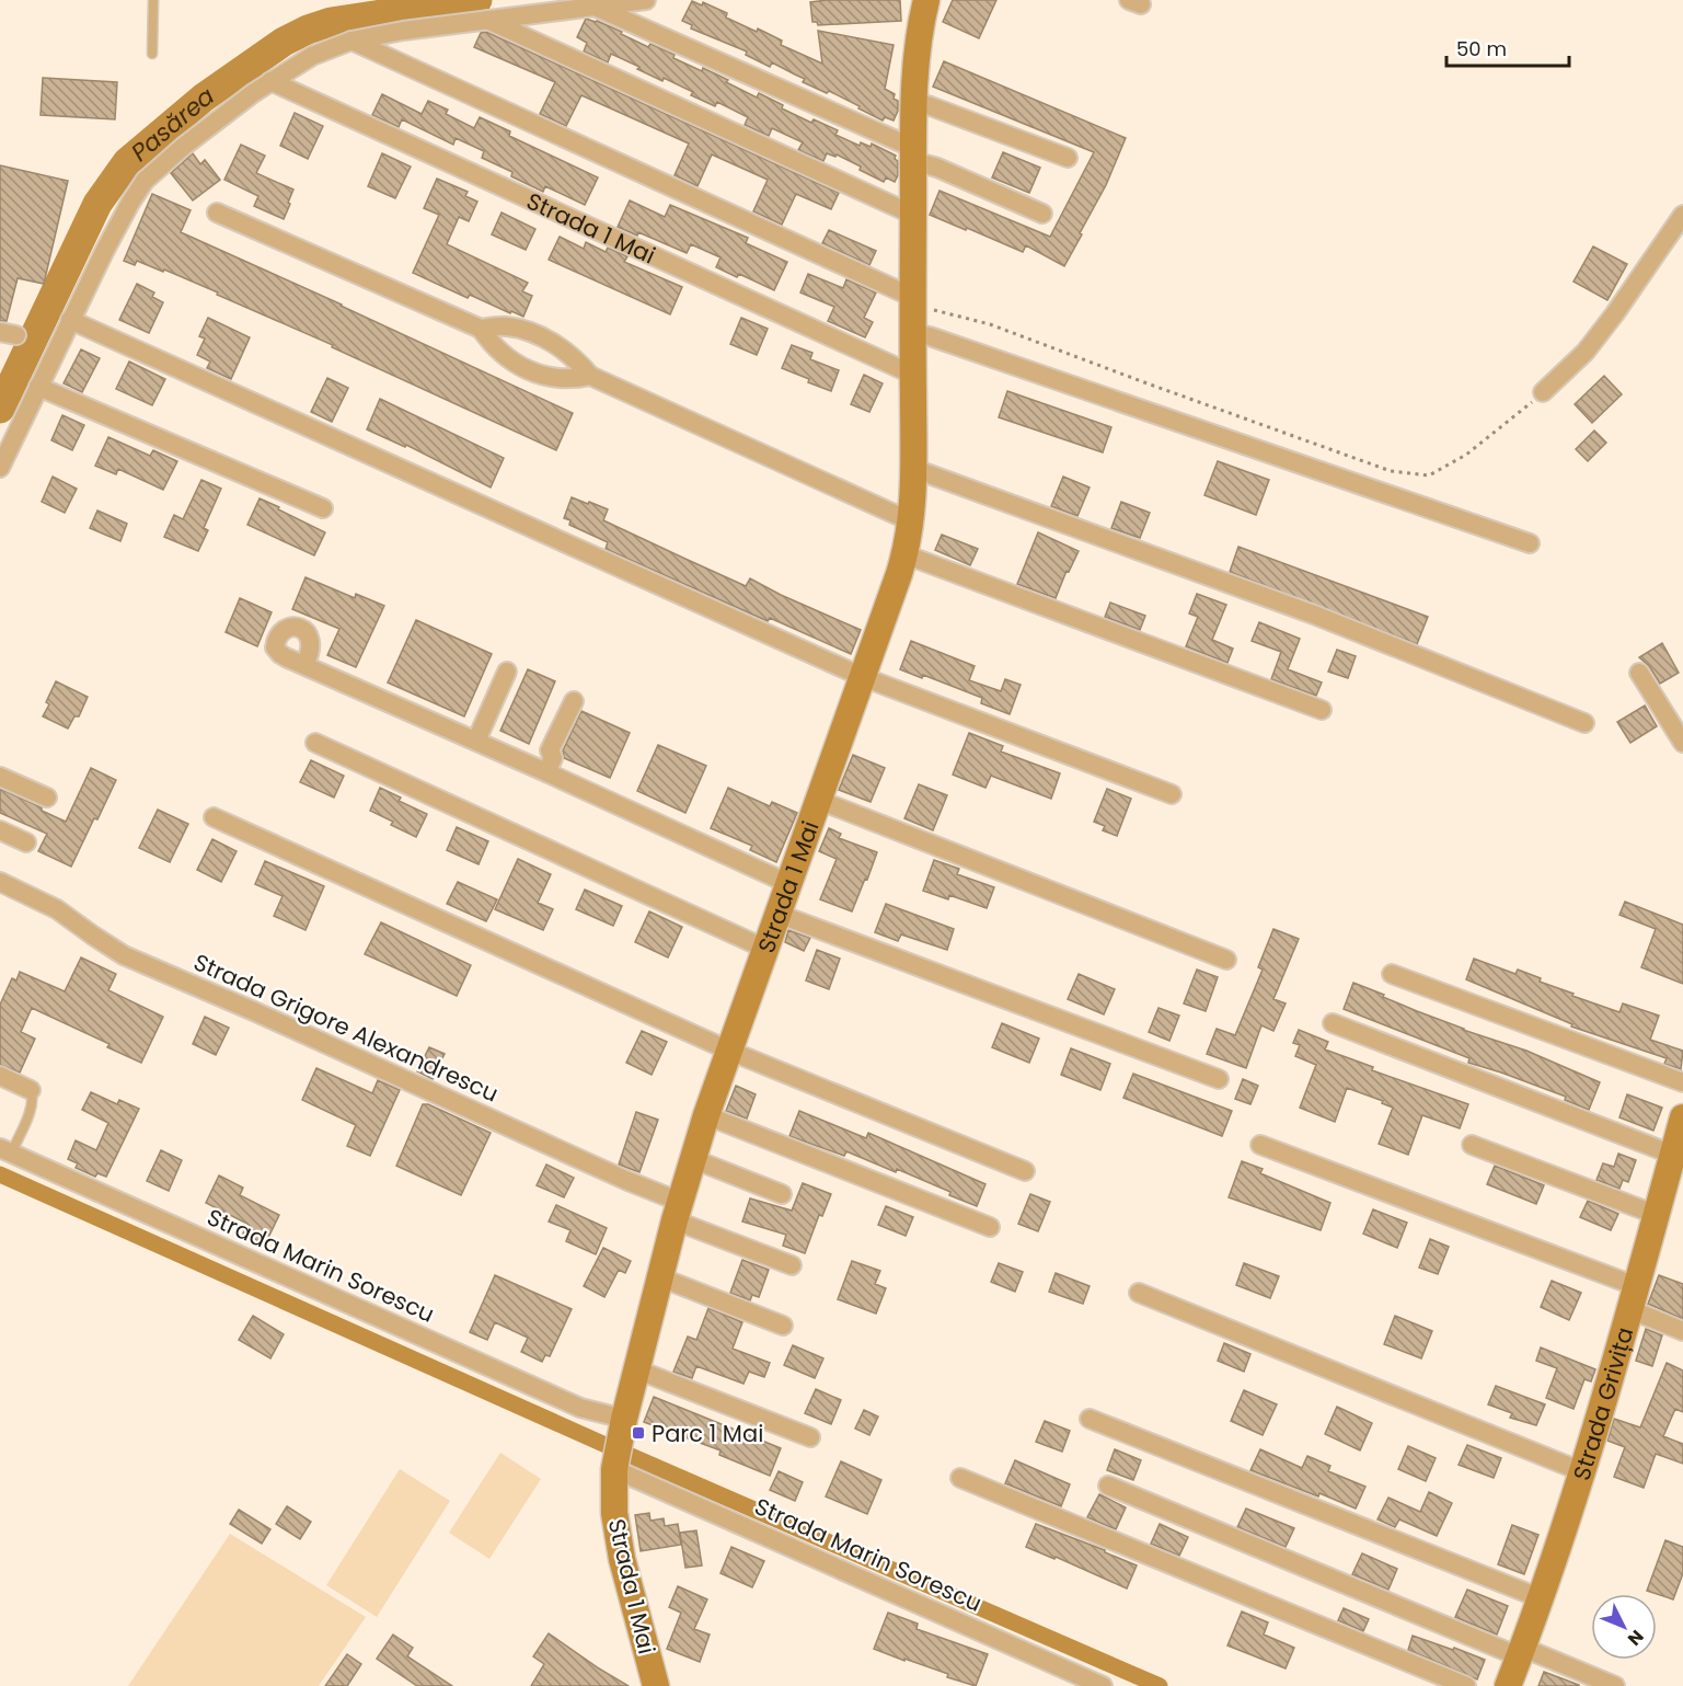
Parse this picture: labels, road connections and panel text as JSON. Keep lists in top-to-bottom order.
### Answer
{
  "streets": {
    "street": [
      "Strada 1 Mai",
      "Strada Grigore Alexandrescu",
      "Strada Marin Sorescu",
      "Strada Grivița"
    ]
  },
  "crossings": [
    ["Strada 1 Mai", "Strada Grigore Alexandrescu"],
    ["Strada 1 Mai", "Strada Marin Sorescu"]
  ],
  "water": ["Pasărea"],
  "places": {
    "transit": ["Parc 1 Mai"]
  },
  "scale_bar": "50 m",
  "north": "bottom right"
}
